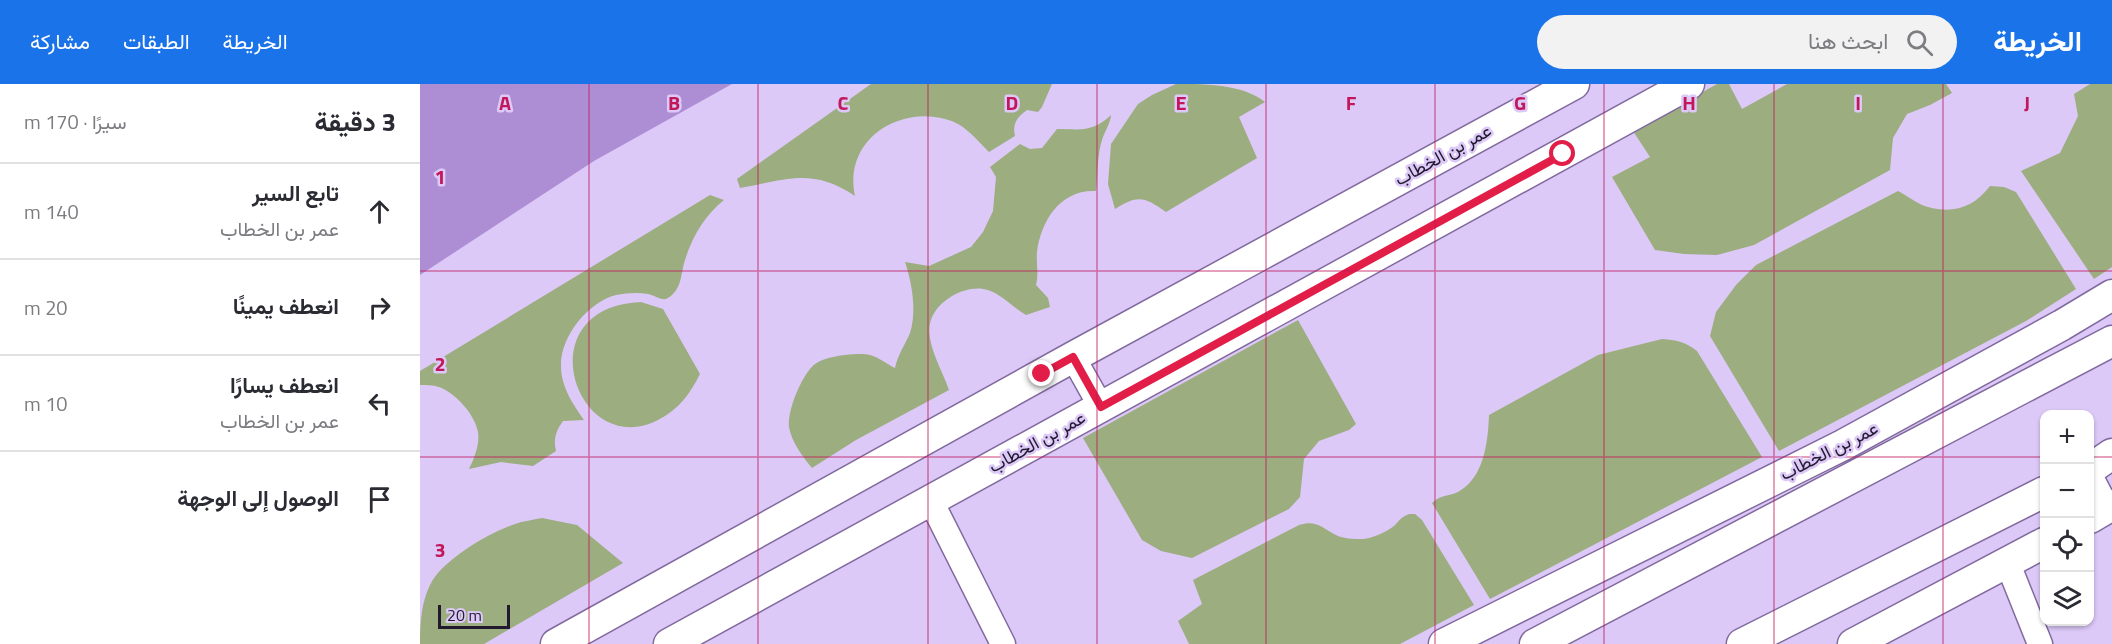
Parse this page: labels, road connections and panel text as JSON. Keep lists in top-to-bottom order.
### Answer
{
  "streets": {
    "main road": ["عمر بن الخطاب"]
  },
  "scale_bar": "20 m",
  "page": {
    "header": "الخريطة",
    "search": "ابحث هنا",
    "nav": ["الخريطة", "الطبقات", "مشاركة"],
    "heading": ["3 دقيقة", "سيرًا · 170 m"],
    "list": [
      ["تابع السير", "عمر بن الخطاب", "140 m"],
      ["انعطف يمينًا", "20 m"],
      ["انعطف يسارًا", "عمر بن الخطاب", "10 m"],
      "الوصول إلى الوجهة"
    ],
    "map_buttons": ["+", "−"],
    "scale": "20 m"
  },
  "grid": {
    "columns": [
      "A",
      "B",
      "C",
      "D",
      "E",
      "F",
      "G",
      "H",
      "I",
      "J"
    ],
    "rows": ["1", "2", "3"]
  }
}
